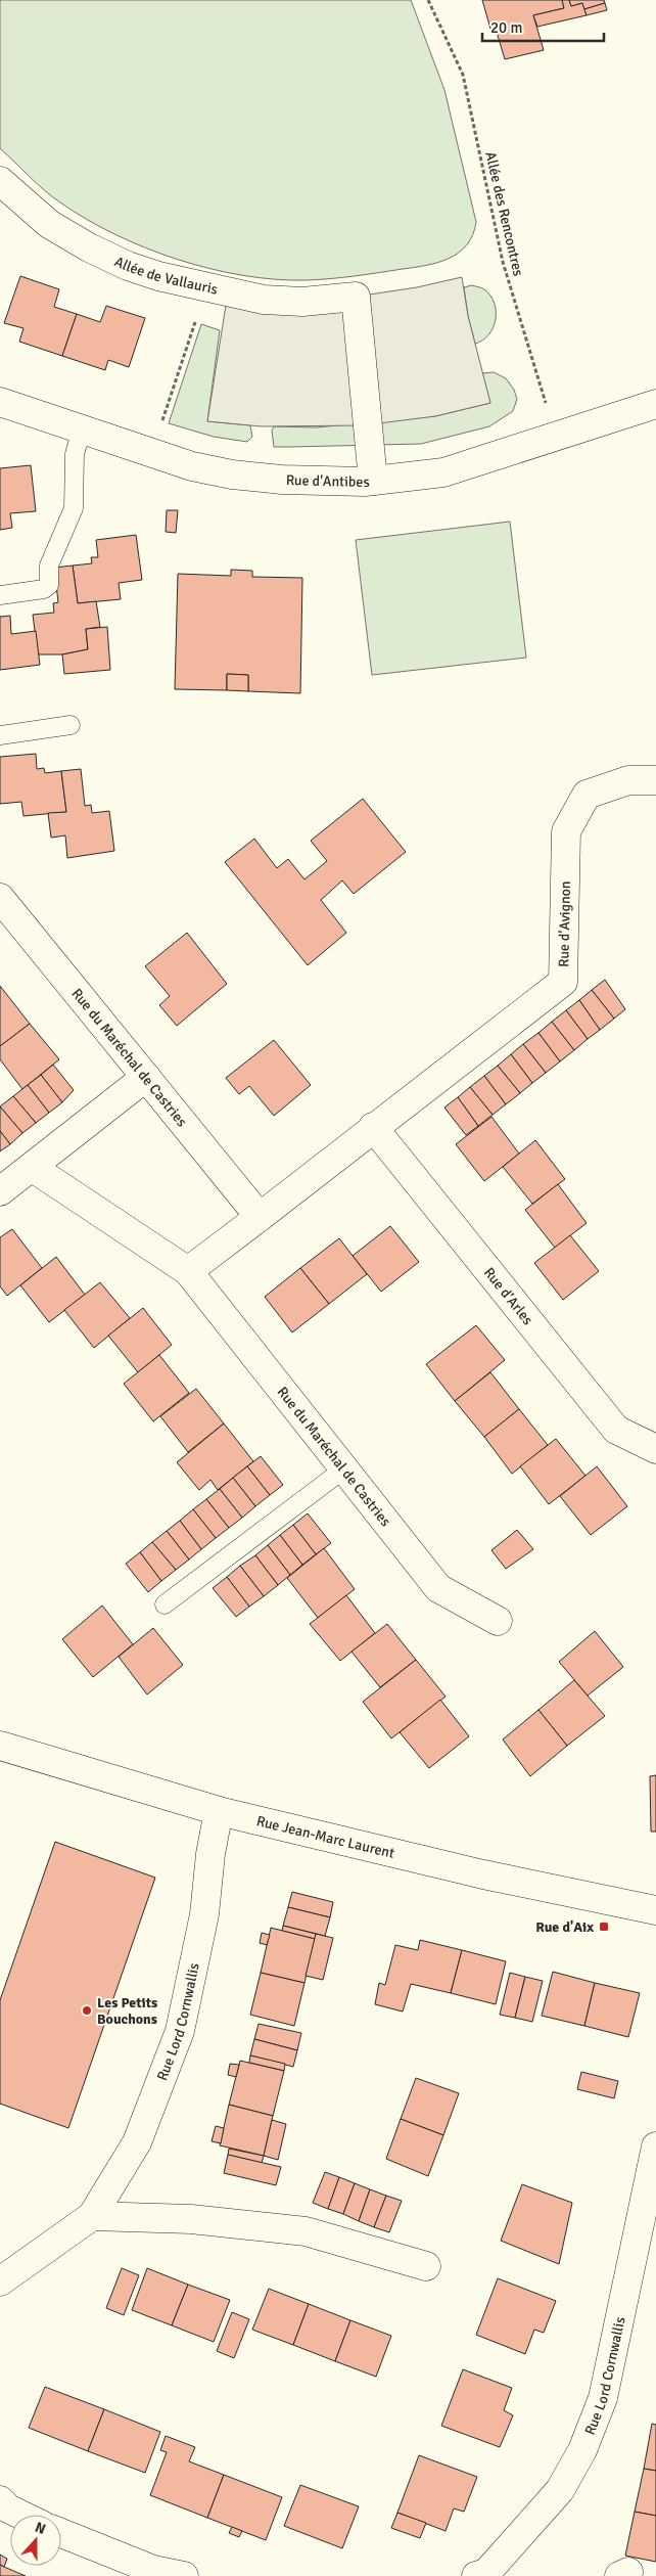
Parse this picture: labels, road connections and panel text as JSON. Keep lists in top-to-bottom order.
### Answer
{
  "streets": {
    "street": [
      "Allée de Vallauris",
      "Rue d'Antibes",
      "Rue d'Avignon",
      "Rue du Maréchal de Castries",
      "Rue d'Arles",
      "Rue Jean-Marc Laurent",
      "Rue Lord Cornwallis"
    ],
    "path": ["Allée des Rencontres"]
  },
  "crossings": [
    ["Allée des Rencontres", "Rue d'Antibes"],
    ["Allée de Vallauris", "Rue d'Antibes"],
    ["Rue d'Avignon", "Rue d'Arles"],
    ["Rue Jean-Marc Laurent", "Rue Lord Cornwallis"]
  ],
  "places": {
    "transit": ["Rue d'Aix"],
    "other": ["Les Petits Bouchons"]
  },
  "scale_bar": "20 m",
  "north": "top"
}
